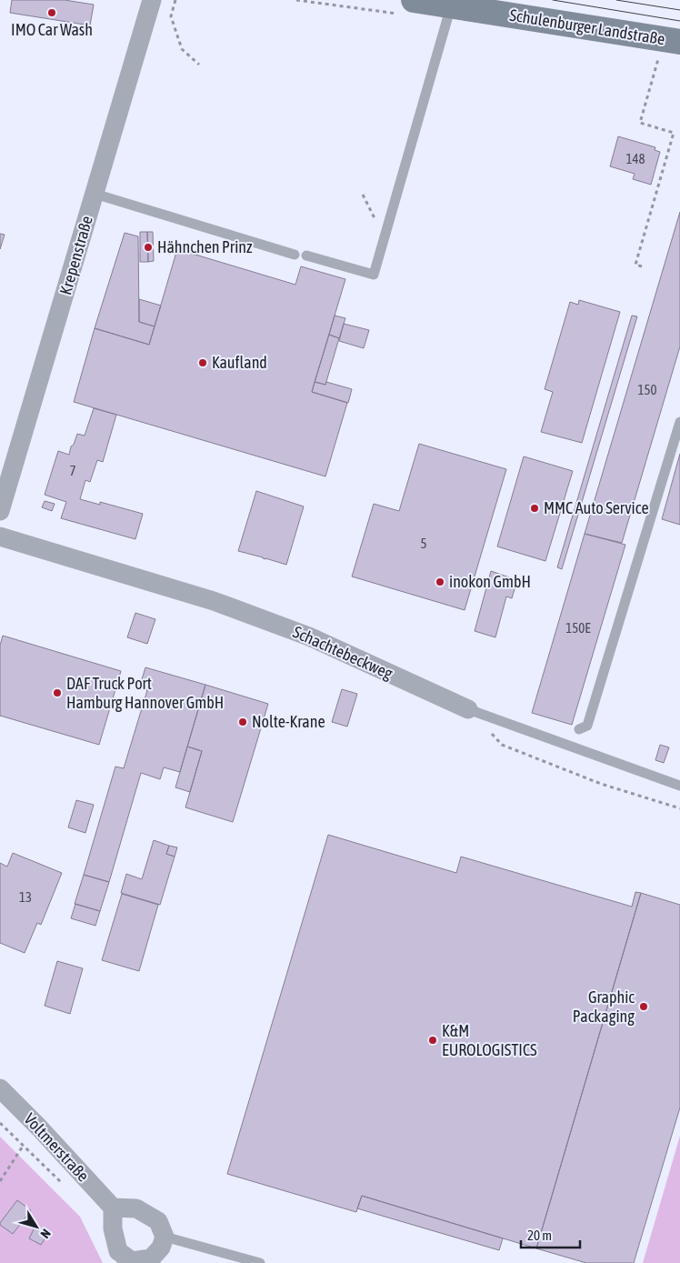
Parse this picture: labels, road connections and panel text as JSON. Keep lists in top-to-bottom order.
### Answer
{
  "streets": {
    "main road": ["Schulenburger Landstraße"],
    "street": ["Krepenstraße", "Schachtebeckweg", "Voltmerstraße"]
  },
  "places": [
    "IMO Car Wash",
    "Hähnchen Prinz",
    "Kaufland",
    "MMC Auto Service",
    "inokon GmbH",
    "DAF Truck Port Hamburg Hannover GmbH",
    "Nolte-Krane",
    "Graphic Packaging",
    "K&M EUROLOGISTICS"
  ],
  "house_numbers": [
    "148",
    "150",
    "7",
    "5",
    "150E",
    "13"
  ],
  "scale_bar": "20 m",
  "north": "bottom right"
}
